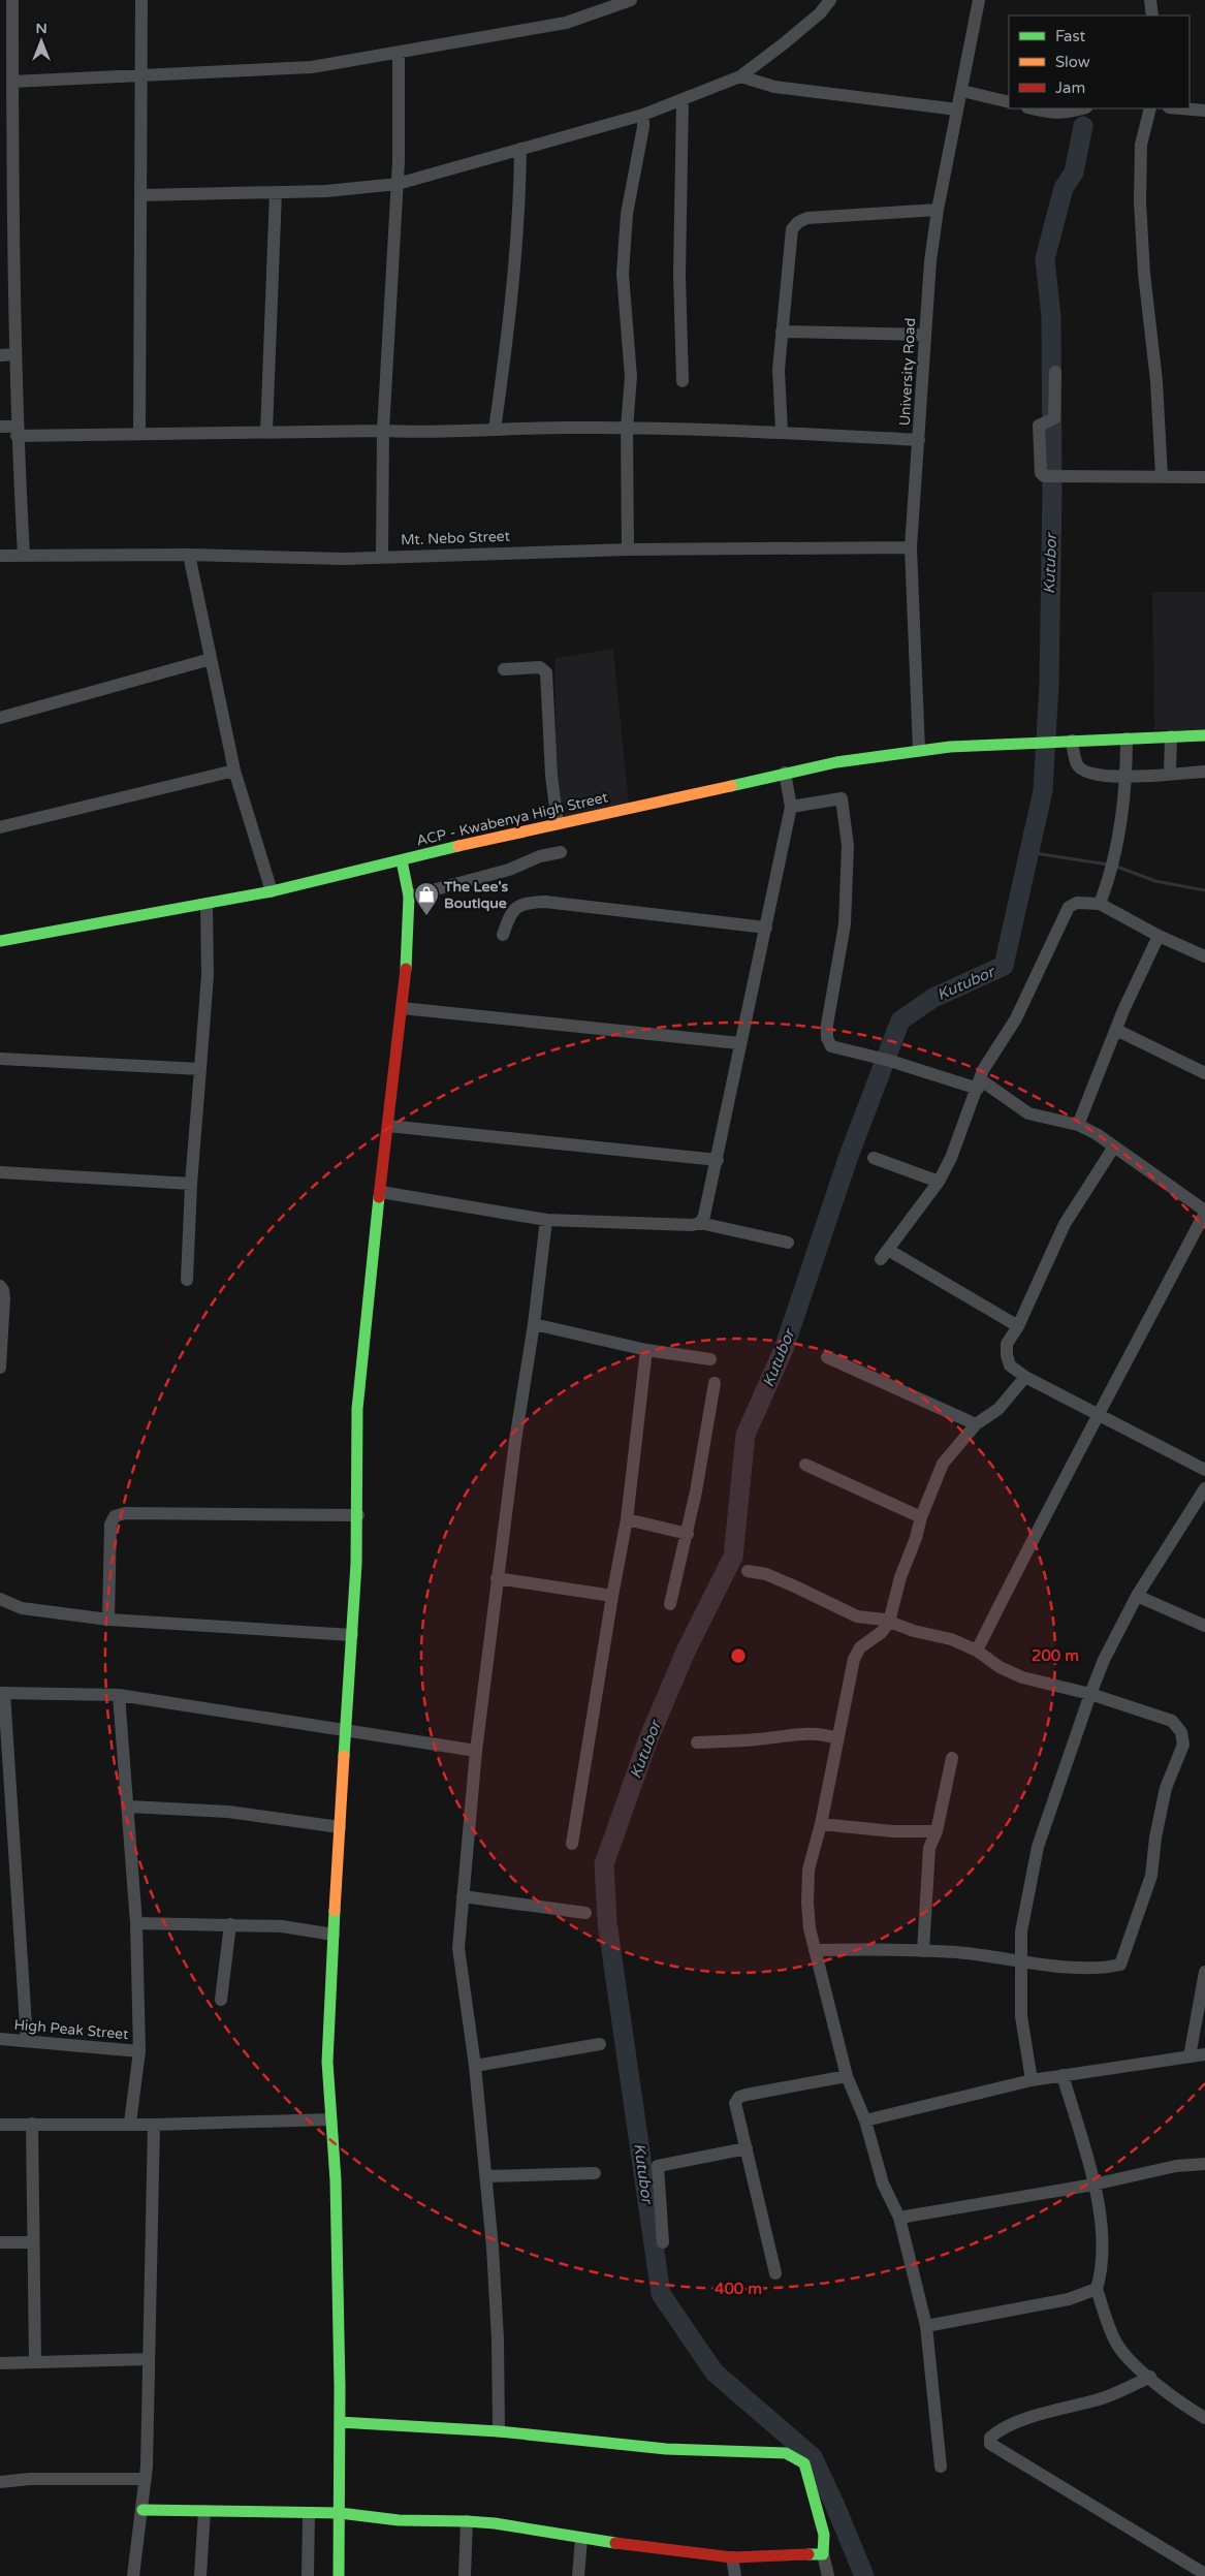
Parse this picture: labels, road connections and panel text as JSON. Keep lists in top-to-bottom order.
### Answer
{
  "streets": {
    "street": [
      "University Road",
      "Mt. Nebo Street",
      "ACP - Kwabenya High Street",
      "High Peak Street"
    ]
  },
  "crossings": [
    ["University Road", "Mt. Nebo Street"],
    ["University Road", "ACP - Kwabenya High Street"]
  ],
  "water": ["Kutubor"],
  "places": {
    "shop": ["The Lee's Boutique"]
  },
  "legend": ["Fast", "Slow", "Jam"],
  "north": "top",
  "rings": ["200 m", "400 m"]
}
